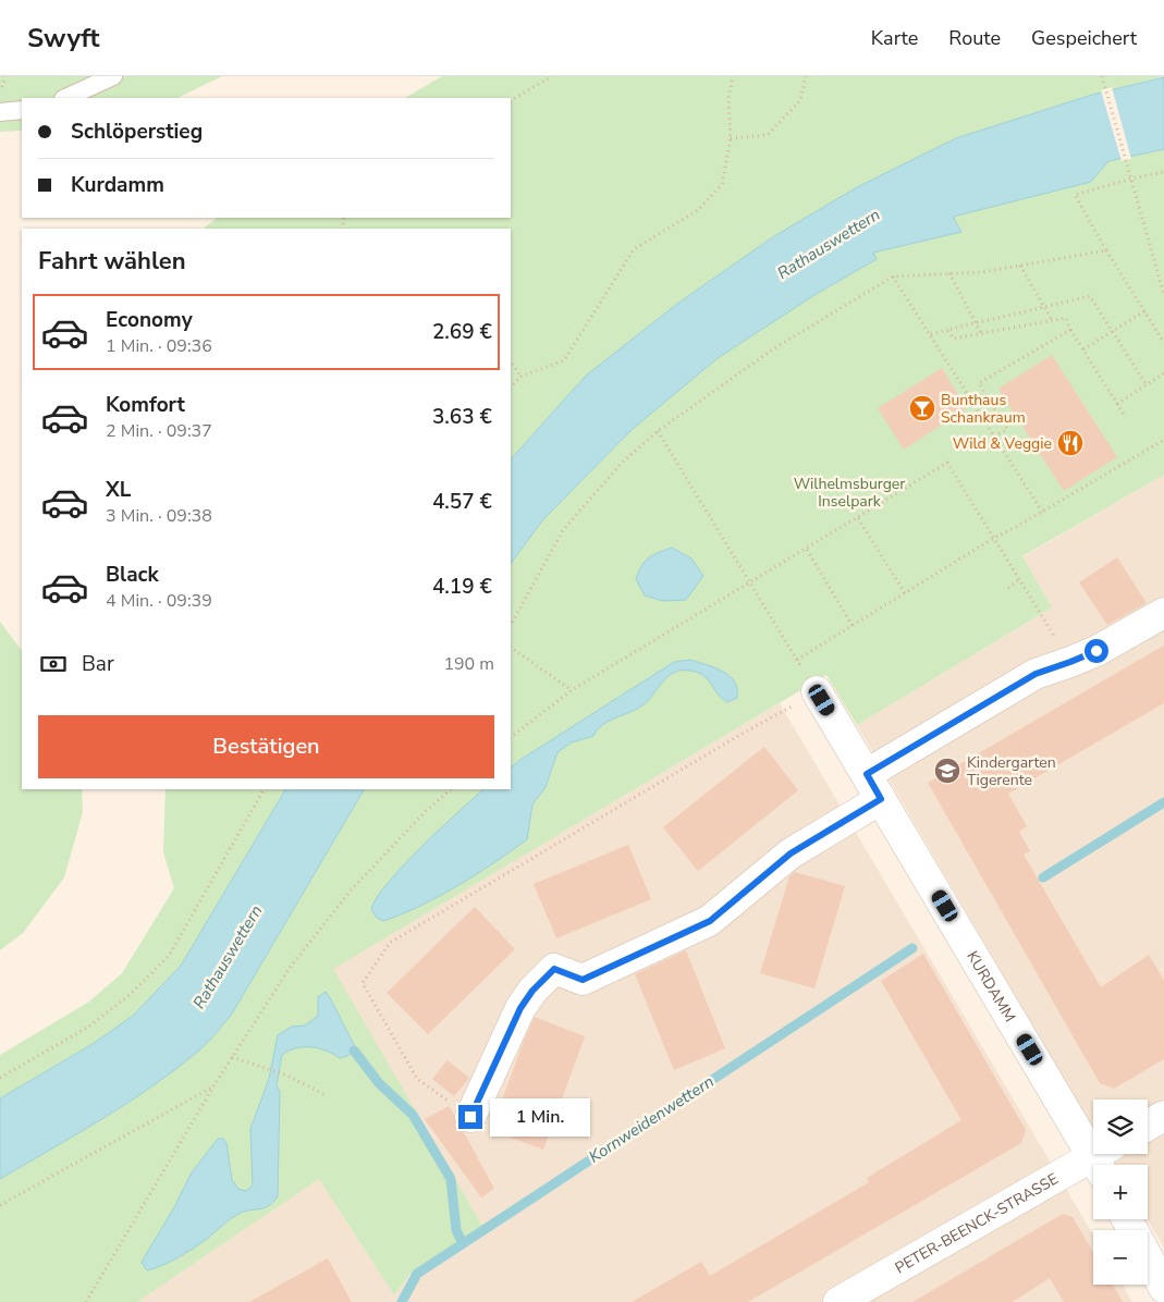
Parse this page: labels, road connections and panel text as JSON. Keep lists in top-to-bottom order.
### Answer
{
  "streets": {
    "street": ["KURDAMM", "PETER-BEENCK-STRASSE"]
  },
  "crossings": [
    ["KURDAMM", "PETER-BEENCK-STRASSE"]
  ],
  "water": ["Rathauswettern", "Kornweidenwettern"],
  "parks": ["Wilhelmsburger Inselpark"],
  "places": {
    "bar": ["Bunthaus Schankraum"],
    "restaurant": ["Wild & Veggie"],
    "school or university": ["Kindergarten Tigerente"]
  },
  "page": {
    "header": "Swyft",
    "nav": ["Karte", "Route", "Gespeichert"],
    "banner": ["Schlöperstieg", "Kurdamm"],
    "heading": "Fahrt wählen",
    "list": [
      {
        "name": "Economy",
        "note": "1 Min. · 09:36",
        "value": "2.69 €"
      },
      {
        "name": "Komfort",
        "note": "2 Min. · 09:37",
        "value": "3.63 €"
      },
      {
        "name": "XL",
        "note": "3 Min. · 09:38",
        "value": "4.57 €"
      },
      {
        "name": "Black",
        "note": "4 Min. · 09:39",
        "value": "4.19 €"
      }
    ],
    "pay": ["Bar", "190 m"],
    "buttons": "Bestätigen",
    "bubble": "1 Min.",
    "map_buttons": ["+", "−"]
  }
}
